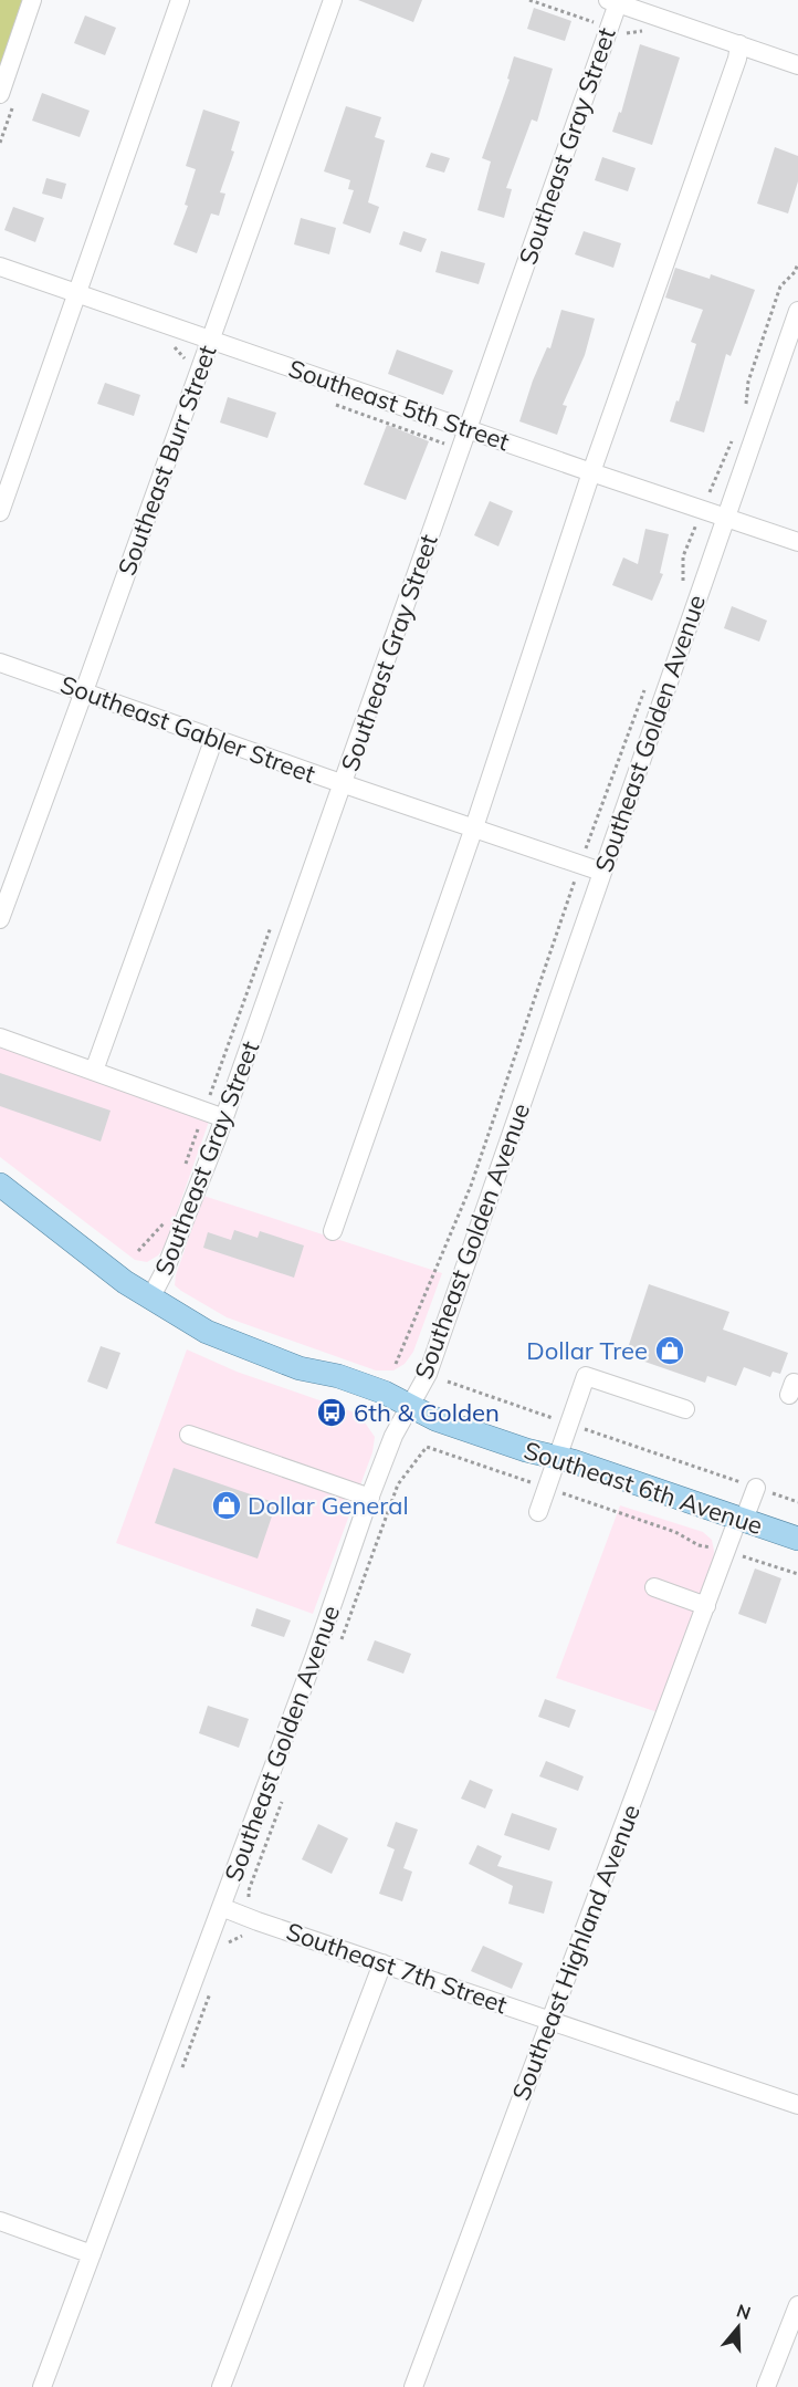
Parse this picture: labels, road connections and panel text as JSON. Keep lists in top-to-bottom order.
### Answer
{
  "streets": {
    "main road": ["Southeast 6th Avenue"],
    "street": [
      "Southeast Gray Street",
      "Southeast 5th Street",
      "Southeast Burr Street",
      "Southeast Gabler Street",
      "Southeast Golden Avenue",
      "Southeast Highland Avenue",
      "Southeast 7th Street"
    ]
  },
  "crossings": [
    ["Southeast Gray Street", "Southeast 5th Street"],
    ["Southeast Gray Street", "Southeast Gabler Street"],
    ["Southeast Gray Street", "Southeast 6th Avenue"],
    ["Southeast 5th Street", "Southeast Burr Street"],
    ["Southeast 5th Street", "Southeast Golden Avenue"],
    ["Southeast Burr Street", "Southeast Gabler Street"],
    ["Southeast Gabler Street", "Southeast Golden Avenue"],
    ["Southeast Golden Avenue", "Southeast 6th Avenue"],
    ["Southeast Golden Avenue", "Southeast 7th Street"],
    ["Southeast 6th Avenue", "Southeast Highland Avenue"],
    ["Southeast Highland Avenue", "Southeast 7th Street"]
  ],
  "places": {
    "shop": ["Dollar Tree", "Dollar General"],
    "bus stop": ["6th & Golden"]
  },
  "north": "top"
}
